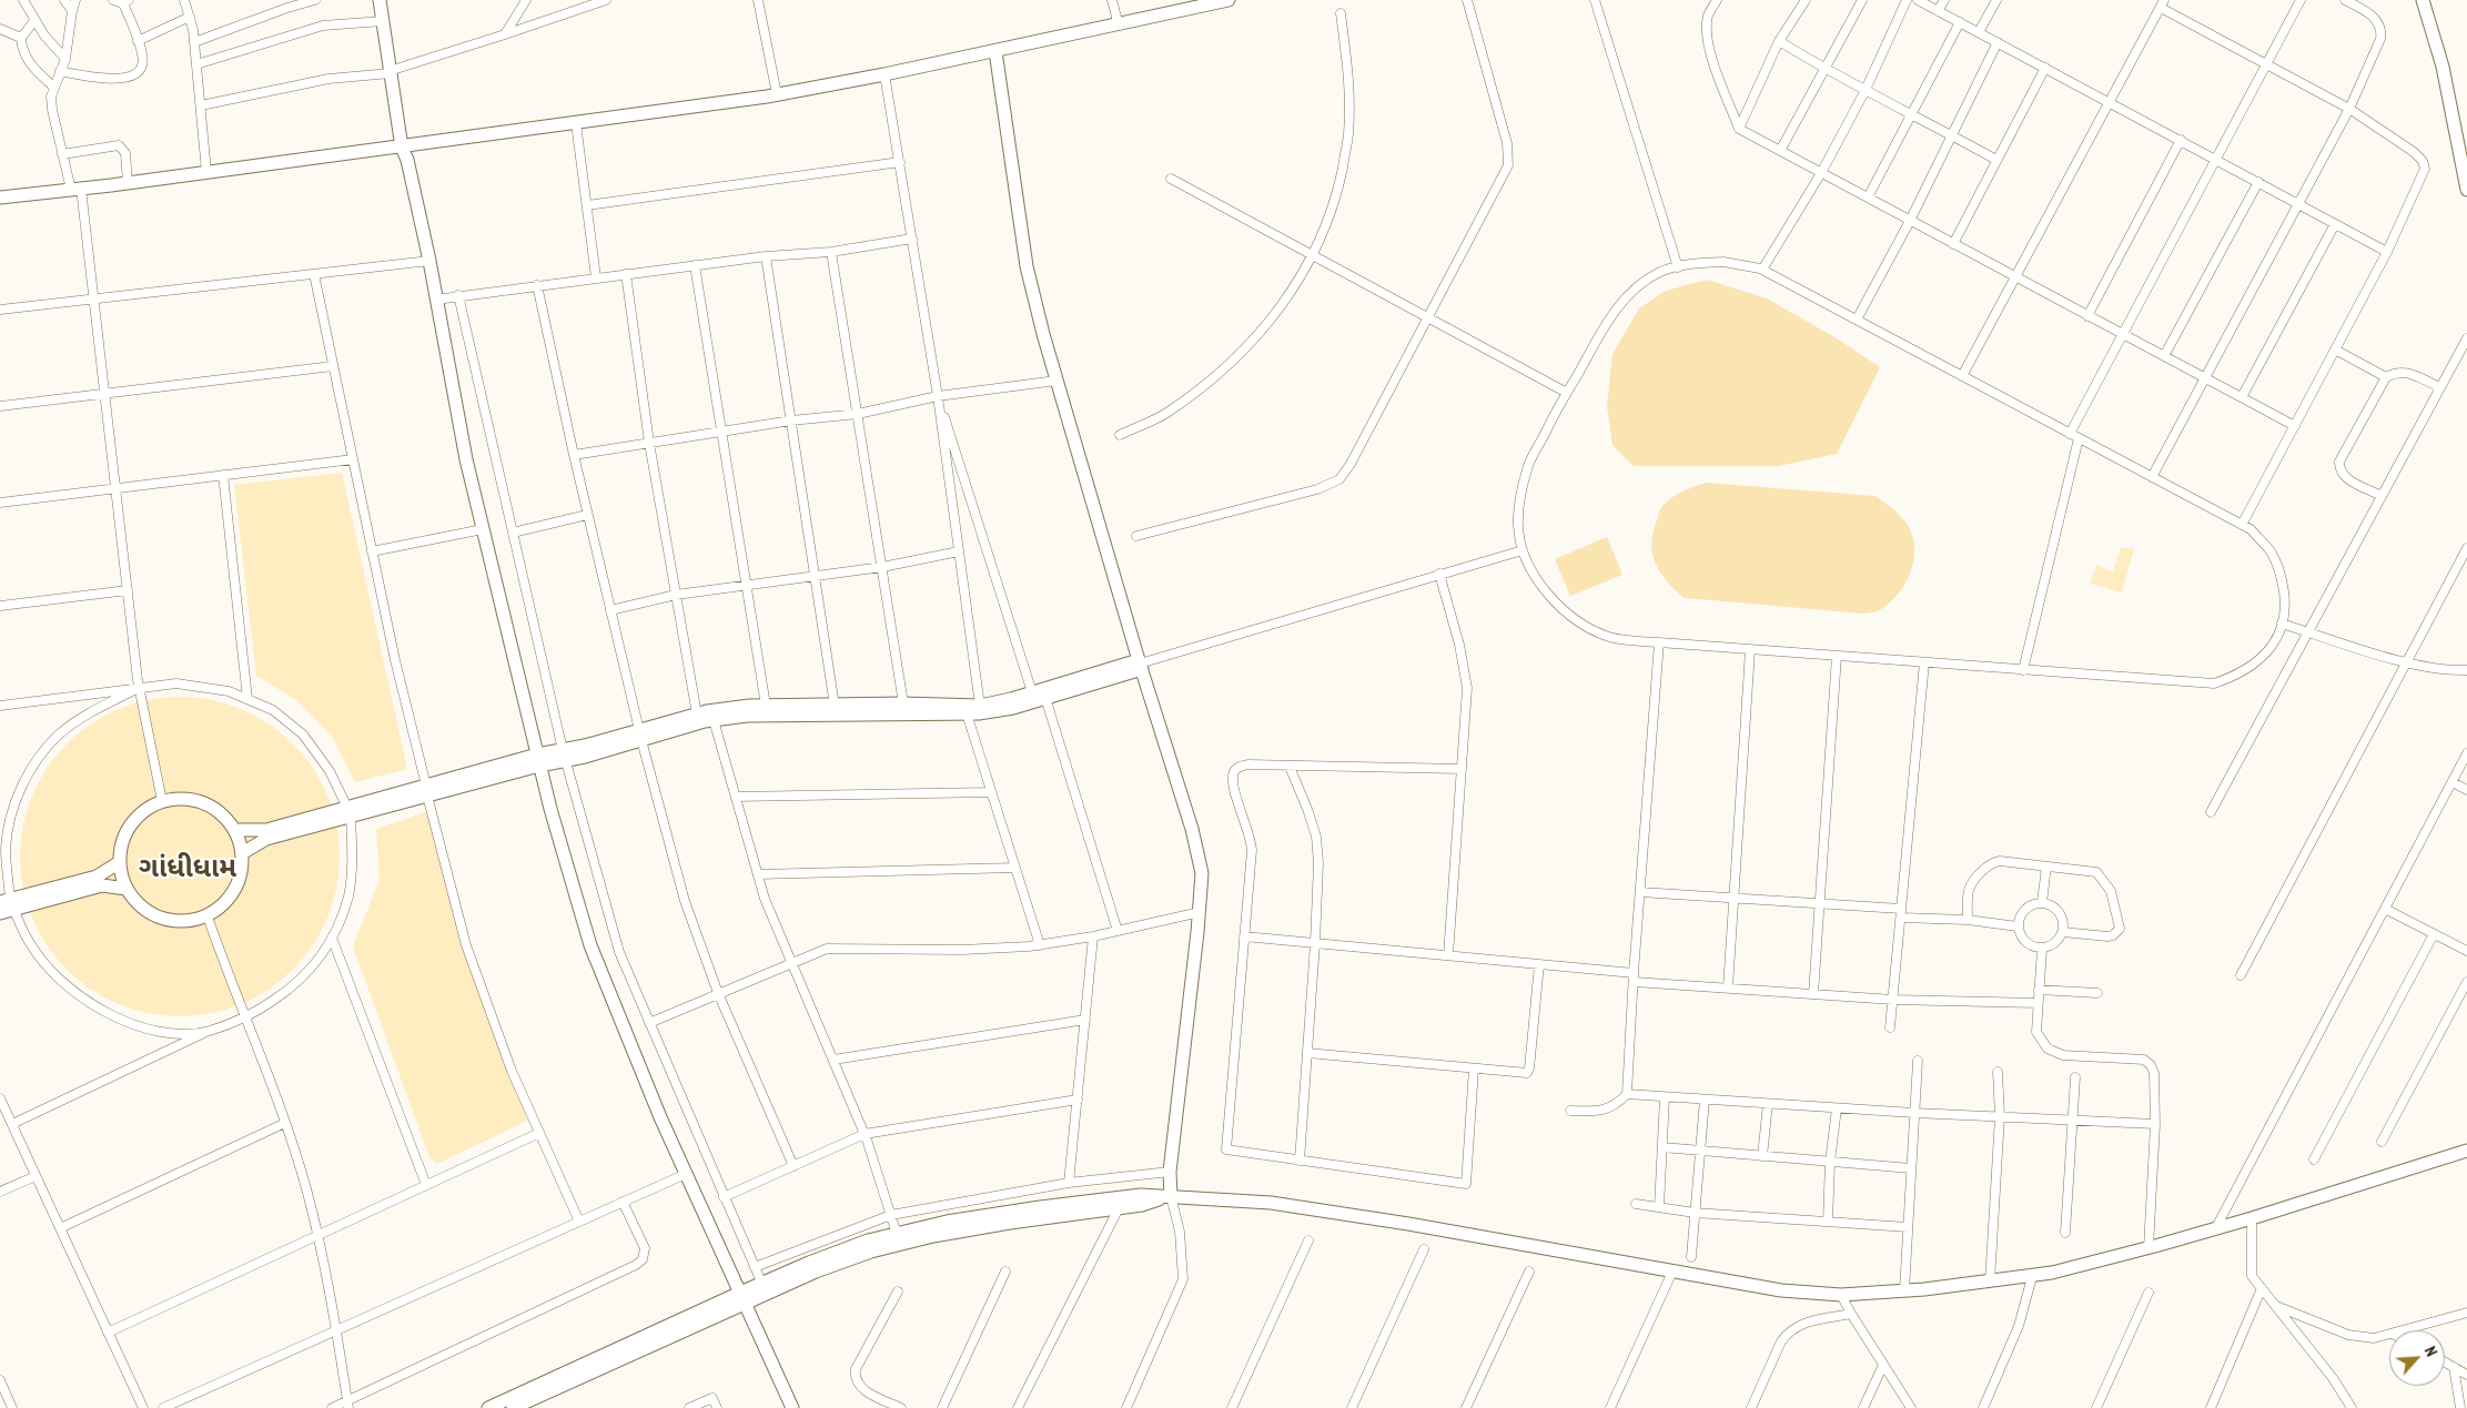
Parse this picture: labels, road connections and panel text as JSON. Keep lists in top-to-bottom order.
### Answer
{
  "districts": ["ગાંધીધામ"],
  "north": "top right"
}
